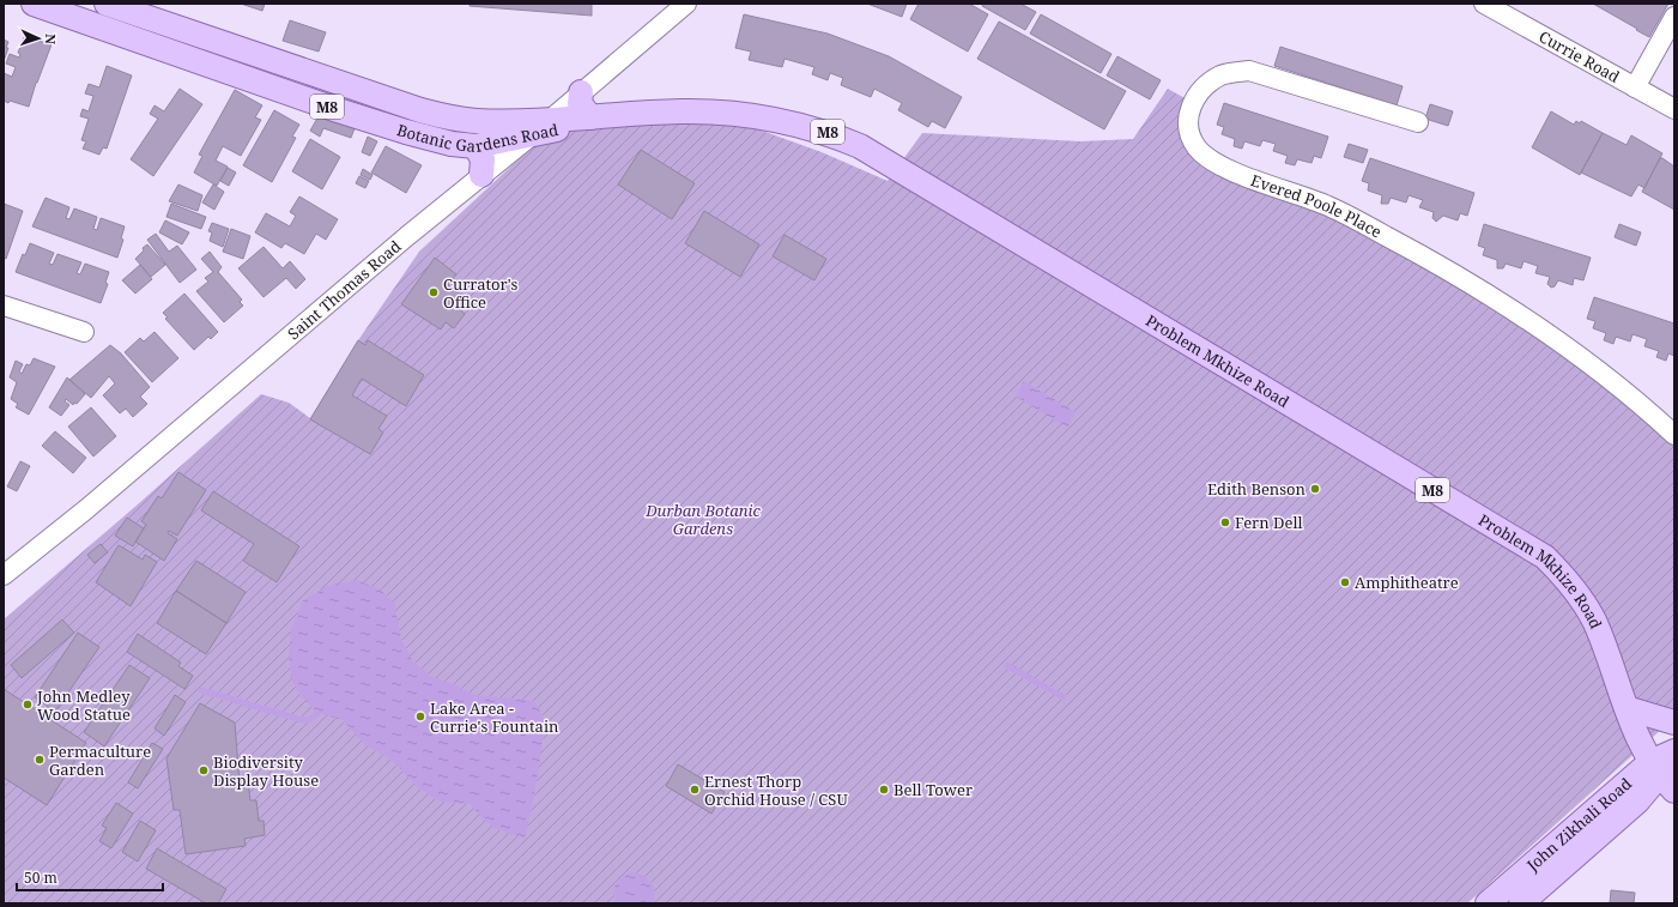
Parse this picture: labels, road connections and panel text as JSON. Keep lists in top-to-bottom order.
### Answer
{
  "streets": {
    "main road": [
      "M8",
      "Botanic Gardens Road",
      "Problem Mkhize Road",
      "John Zikhali Road"
    ],
    "street": ["Currie Road", "Evered Poole Place", "Saint Thomas Road"]
  },
  "crossings": [
    ["Botanic Gardens Road", "Saint Thomas Road"],
    ["Botanic Gardens Road", "Problem Mkhize Road"],
    ["Problem Mkhize Road", "John Zikhali Road"]
  ],
  "parks": ["Durban Botanic Gardens"],
  "places": [
    "Currator's Office",
    "Edith Benson",
    "Fern Dell",
    "Amphitheatre",
    "John Medley Wood Statue",
    "Lake Area - Currie's Fountain",
    "Permaculture Garden",
    "Biodiversity Display House",
    "Ernest Thorp Orchid House / CSU",
    "Bell Tower"
  ],
  "scale_bar": "50 m",
  "north": "right"
}
